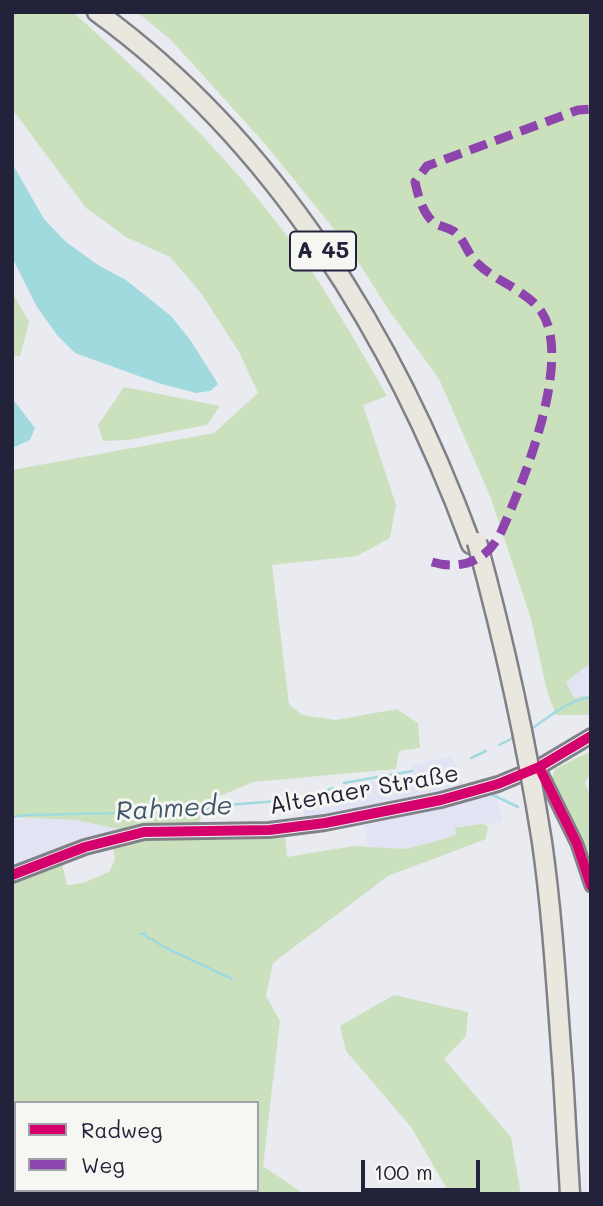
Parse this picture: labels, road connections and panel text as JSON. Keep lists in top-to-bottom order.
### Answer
{
  "streets": {
    "highway": ["A 45"],
    "main road": ["Altenaer Straße"]
  },
  "water": ["Rahmede"],
  "legend": ["Radweg", "Weg"],
  "scale_bar": "100 m"
}
